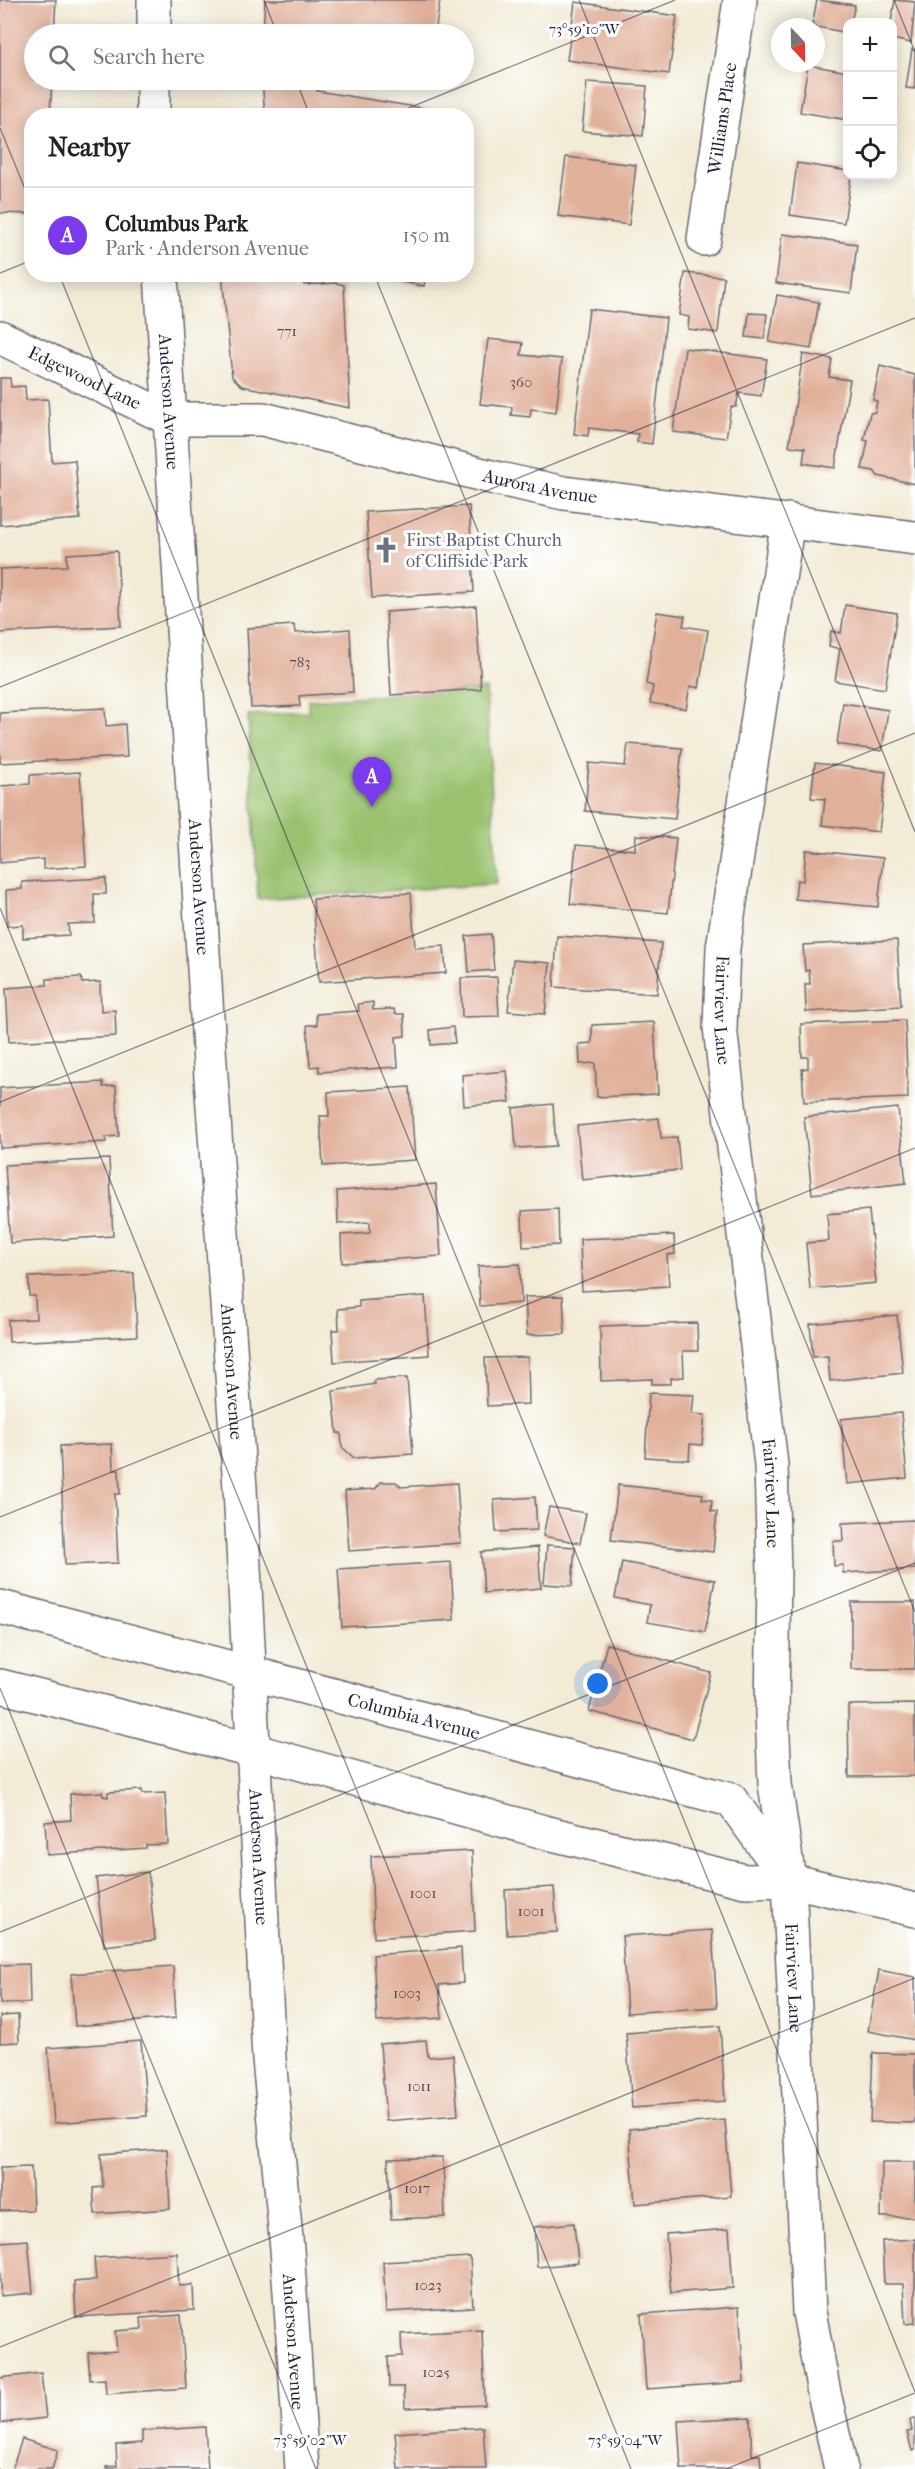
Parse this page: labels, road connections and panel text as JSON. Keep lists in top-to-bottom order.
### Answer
{
  "streets": {
    "street": [
      "Williams Place",
      "Edgewood Lane",
      "Anderson Avenue",
      "Aurora Avenue",
      "Fairview Lane",
      "Columbia Avenue"
    ]
  },
  "crossings": [
    ["Edgewood Lane", "Anderson Avenue"],
    ["Edgewood Lane", "Aurora Avenue"],
    ["Anderson Avenue", "Aurora Avenue"],
    ["Anderson Avenue", "Columbia Avenue"],
    ["Aurora Avenue", "Fairview Lane"],
    ["Fairview Lane", "Columbia Avenue"]
  ],
  "places": {
    "church": ["First Baptist Church of Cliffside Park"]
  },
  "house_numbers": [
    "771",
    "360",
    "783",
    "1001",
    "1001",
    "1003",
    "1011",
    "1017",
    "1023",
    "1025"
  ],
  "north": "bottom",
  "page": {
    "map_buttons": ["+", "−"],
    "search": "Search here",
    "heading": "Nearby",
    "list": [
      {
        "mark": "A",
        "name": "Columbus Park",
        "note": "Park · Anderson Avenue",
        "value": "150 m"
      }
    ],
    "pins": "A"
  },
  "coordinates": ["73°59'10\"W", "73°59'02\"W", "73°59'04\"W"]
}
